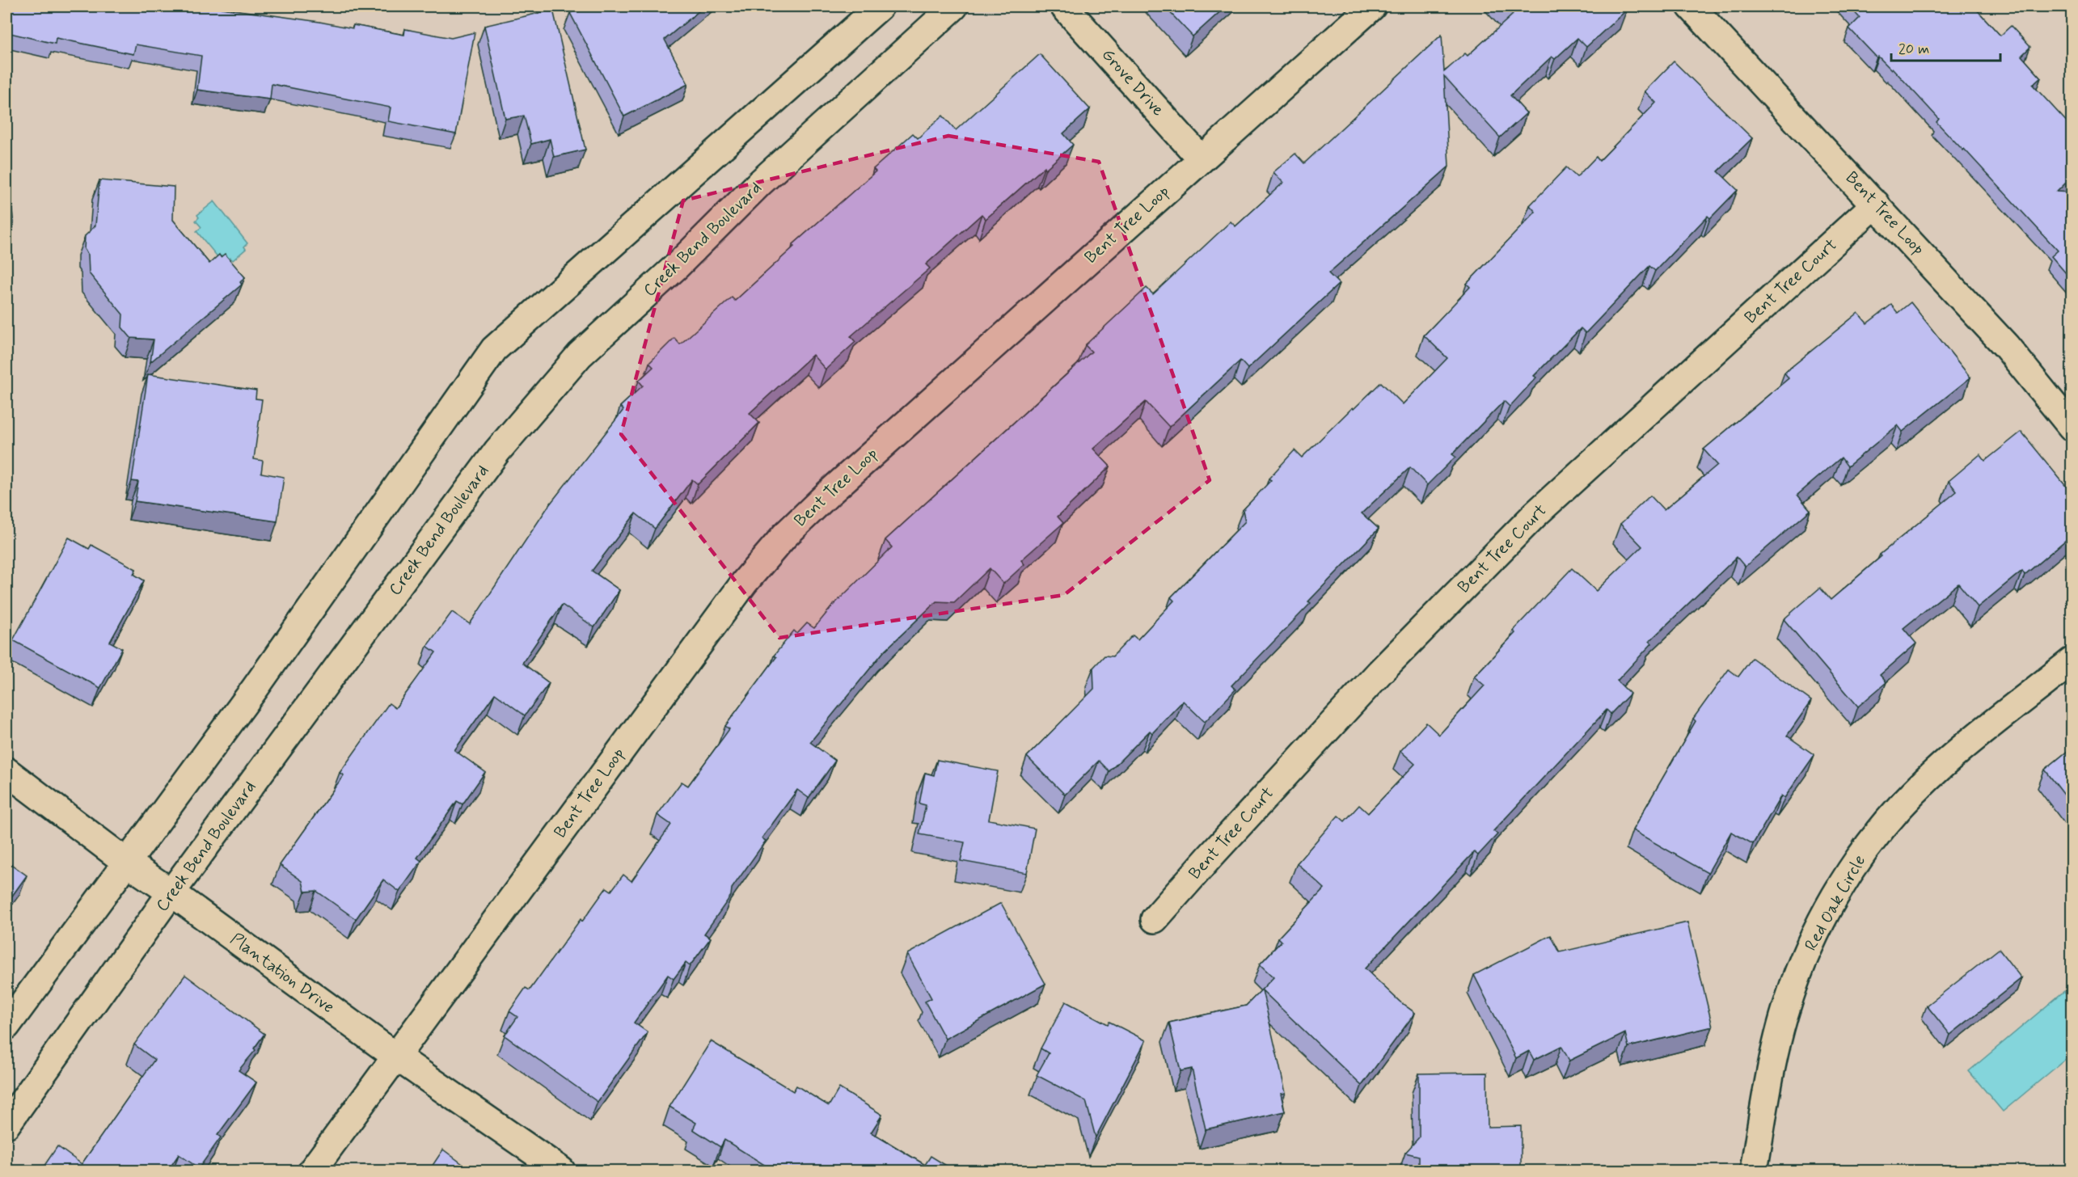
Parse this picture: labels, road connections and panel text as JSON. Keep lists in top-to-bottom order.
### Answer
{
  "streets": {
    "street": [
      "Grove Drive",
      "Bent Tree Loop",
      "Creek Bend Boulevard",
      "Bent Tree Court",
      "Red Oak Circle",
      "Plantation Drive"
    ]
  },
  "crossings": [
    ["Grove Drive", "Bent Tree Loop"],
    ["Bent Tree Loop", "Bent Tree Court"],
    ["Bent Tree Loop", "Plantation Drive"],
    ["Creek Bend Boulevard", "Plantation Drive"]
  ],
  "scale_bar": "20 m"
}
